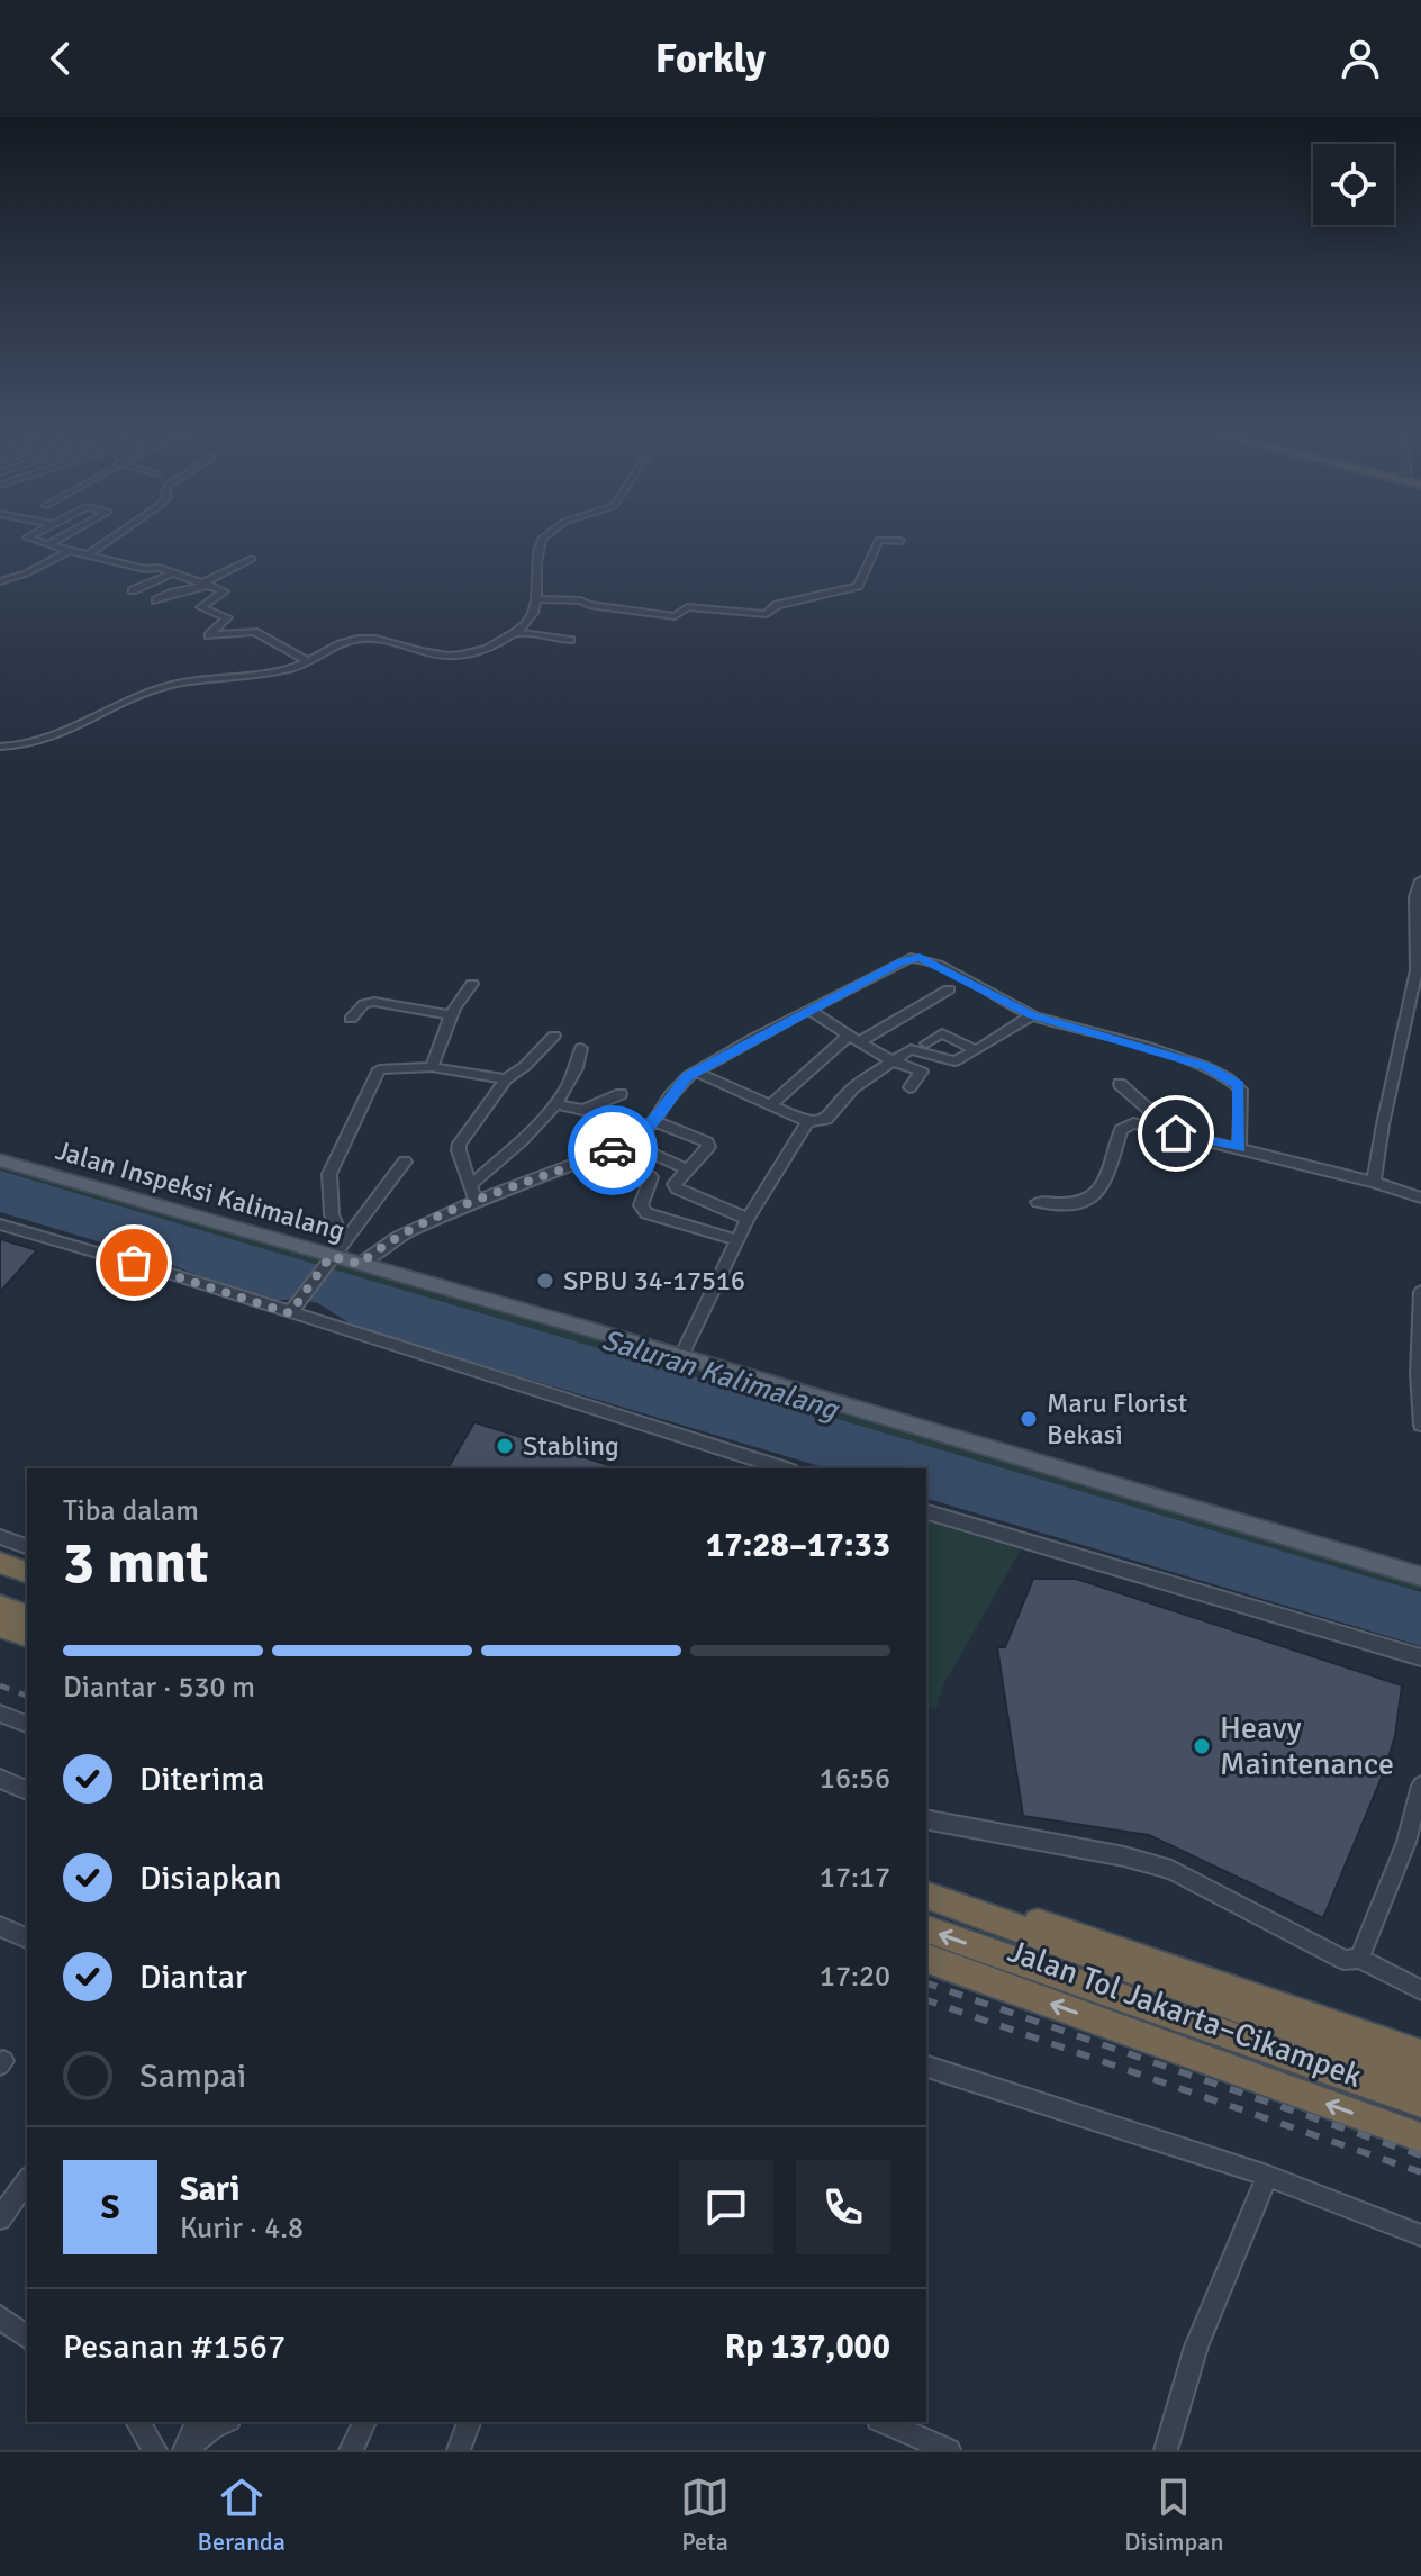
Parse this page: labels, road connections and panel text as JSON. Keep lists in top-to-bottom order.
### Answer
{
  "streets": {
    "highway": ["Jalan Tol Jakarta–Cikampek"],
    "main road": ["Jalan Inspeksi Kalimalang"]
  },
  "water": ["Saluran Kalimalang"],
  "places": [
    "SPBU 34-17516",
    "Maru Florist Bekasi",
    "Stabling",
    "Heavy Maintenance"
  ],
  "page": {
    "header": "Forkly",
    "heading": ["3 mnt", "Tiba dalam", "17:28–17:33"],
    "panel": [
      "Sari",
      "Kurir · 4.8",
      "Pesanan #1567",
      "Rp 137,000"
    ],
    "bar": "Diantar · 530 m",
    "list": [
      ["Diterima", "16:56"],
      ["Disiapkan", "17:17"],
      ["Diantar", "17:20"],
      "Sampai"
    ],
    "round": "S",
    "tabs": ["Beranda", "Peta", "Disimpan"]
  }
}
